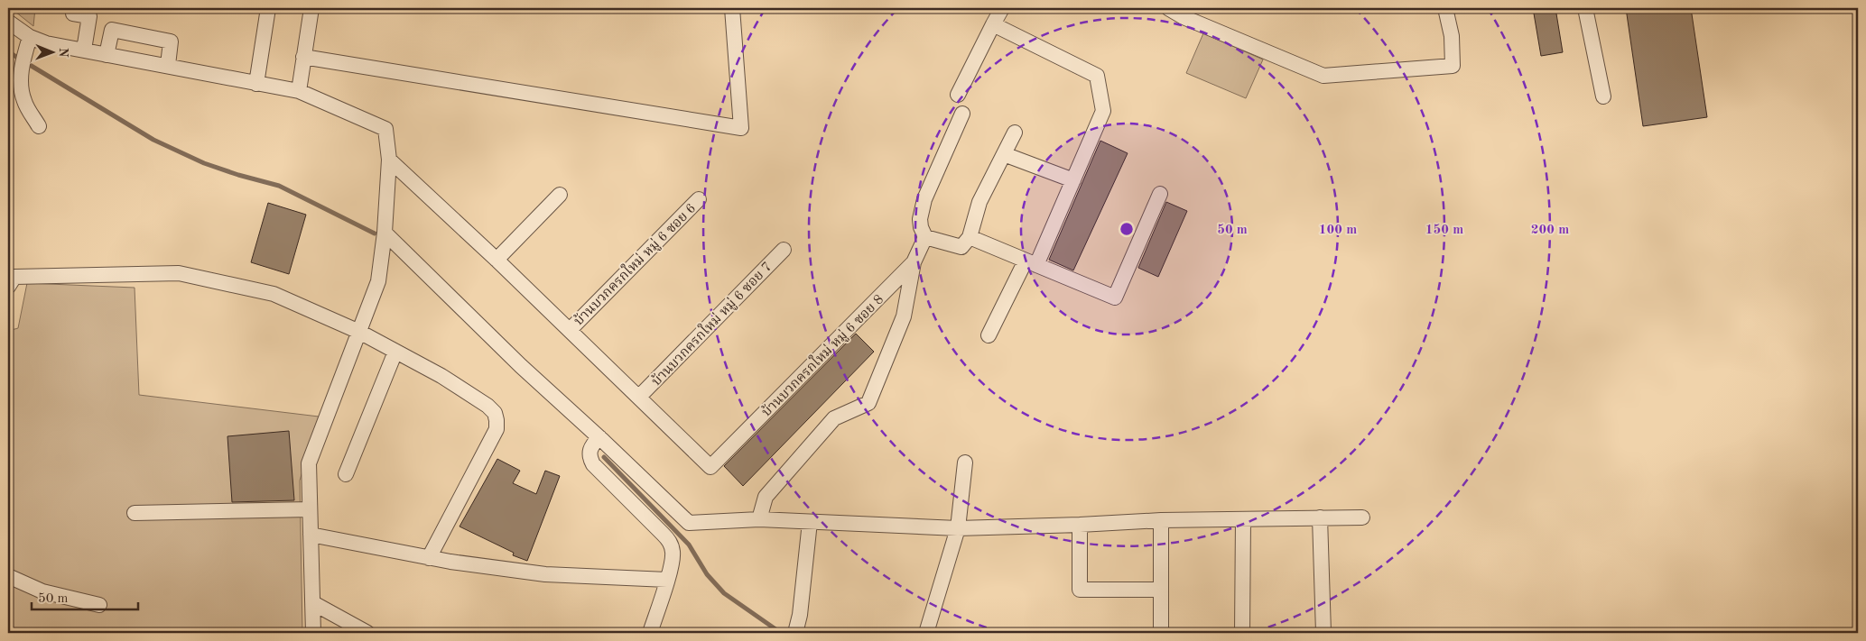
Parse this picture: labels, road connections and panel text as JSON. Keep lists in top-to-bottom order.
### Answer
{
  "streets": {
    "street": ["บ้านบวกครกใหม่ หมู่ 6 ซอย 6", "บ้านบวกครกใหม่ หมู่ 6 ซอย 7", "บ้านบวกครกใหม่ หมู่ 6 ซอย 8"]
  },
  "crossings": [
    ["บ้านบวกครกใหม่ หมู่ 6 ซอย 7", "บ้านบวกครกใหม่ หมู่ 6 ซอย 8"]
  ],
  "scale_bar": "50 m",
  "north": "right",
  "rings": [
    "50 m",
    "100 m",
    "150 m",
    "200 m"
  ]
}
